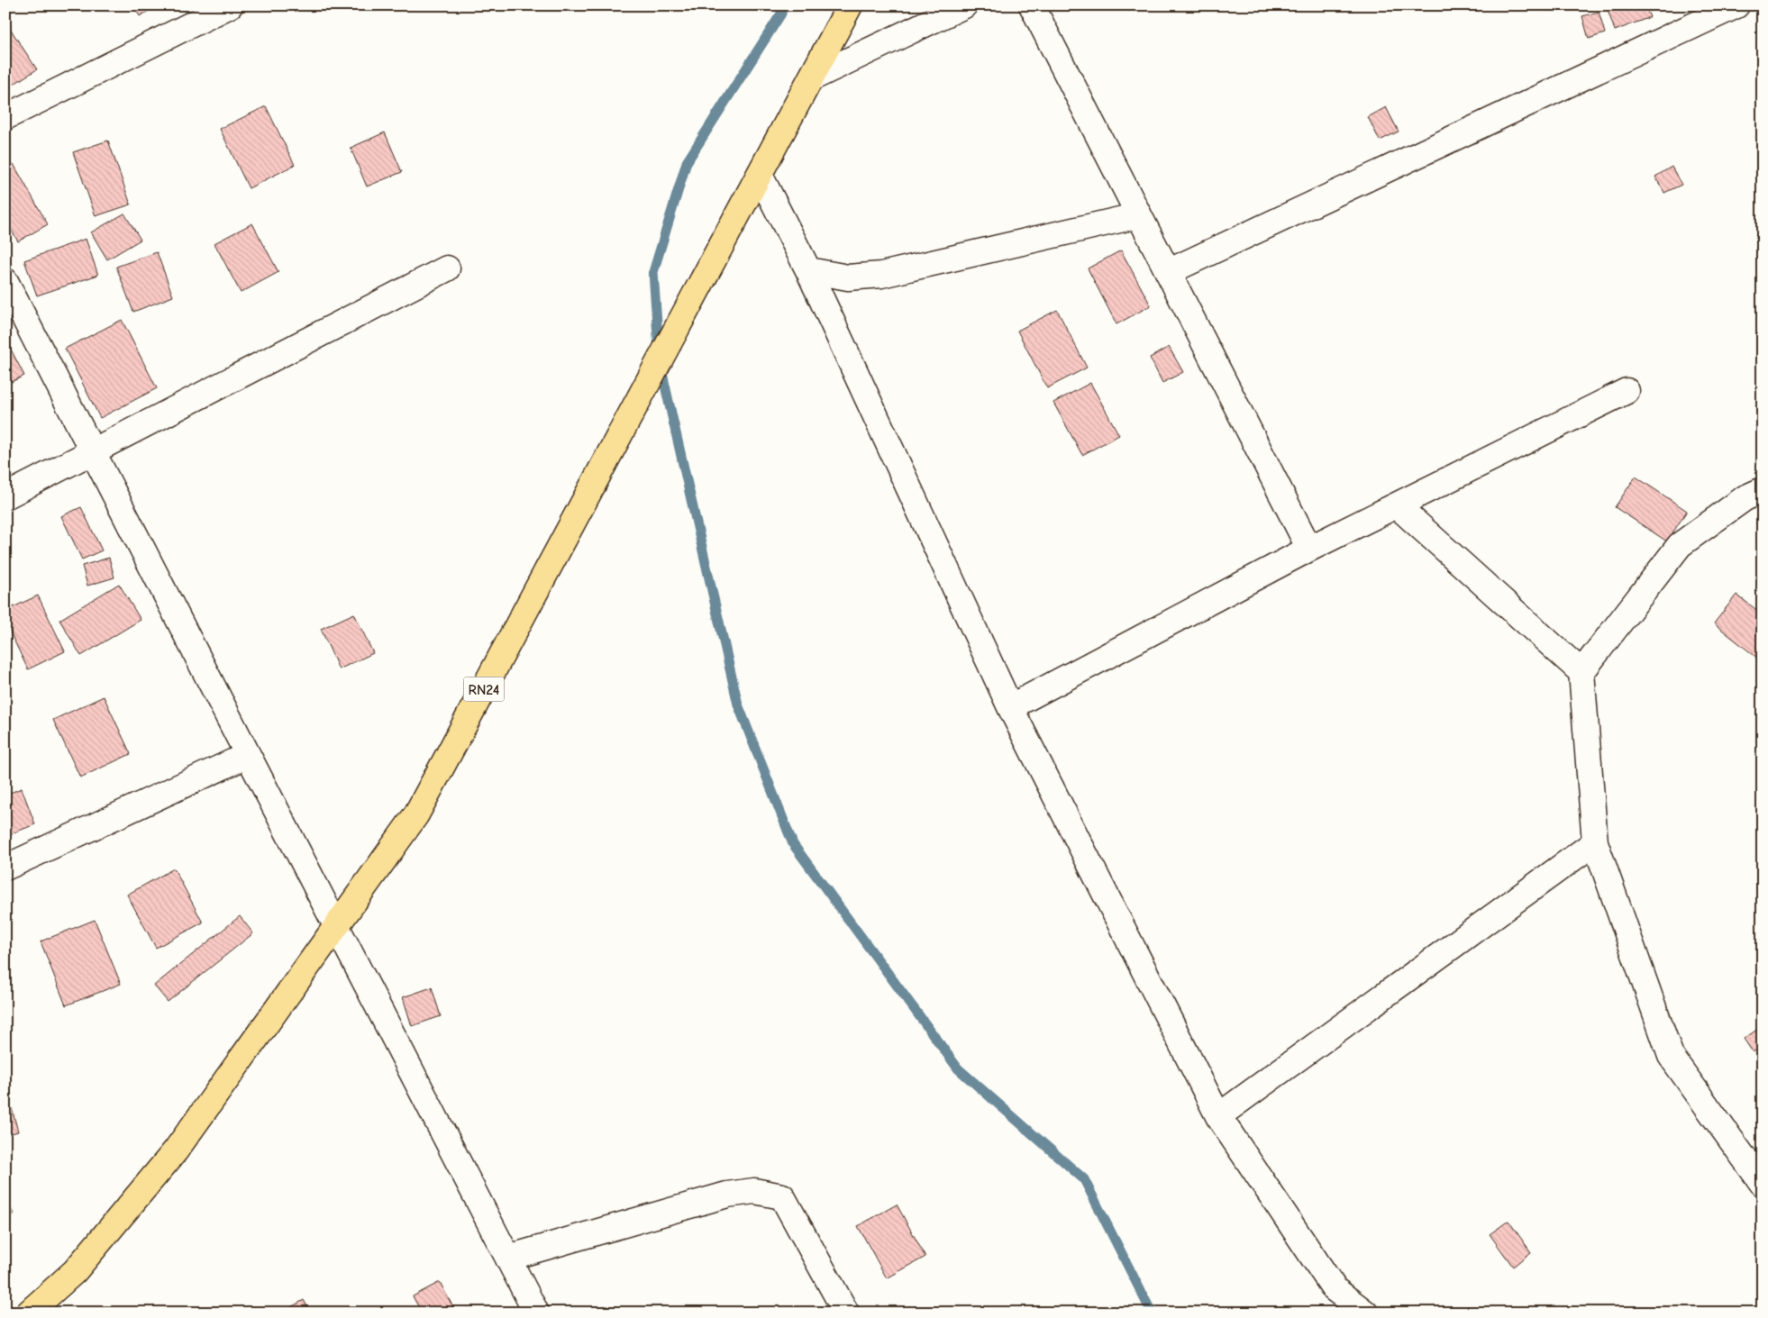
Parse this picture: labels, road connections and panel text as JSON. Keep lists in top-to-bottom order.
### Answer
{
  "streets": {
    "main road": ["RN24"]
  }
}
